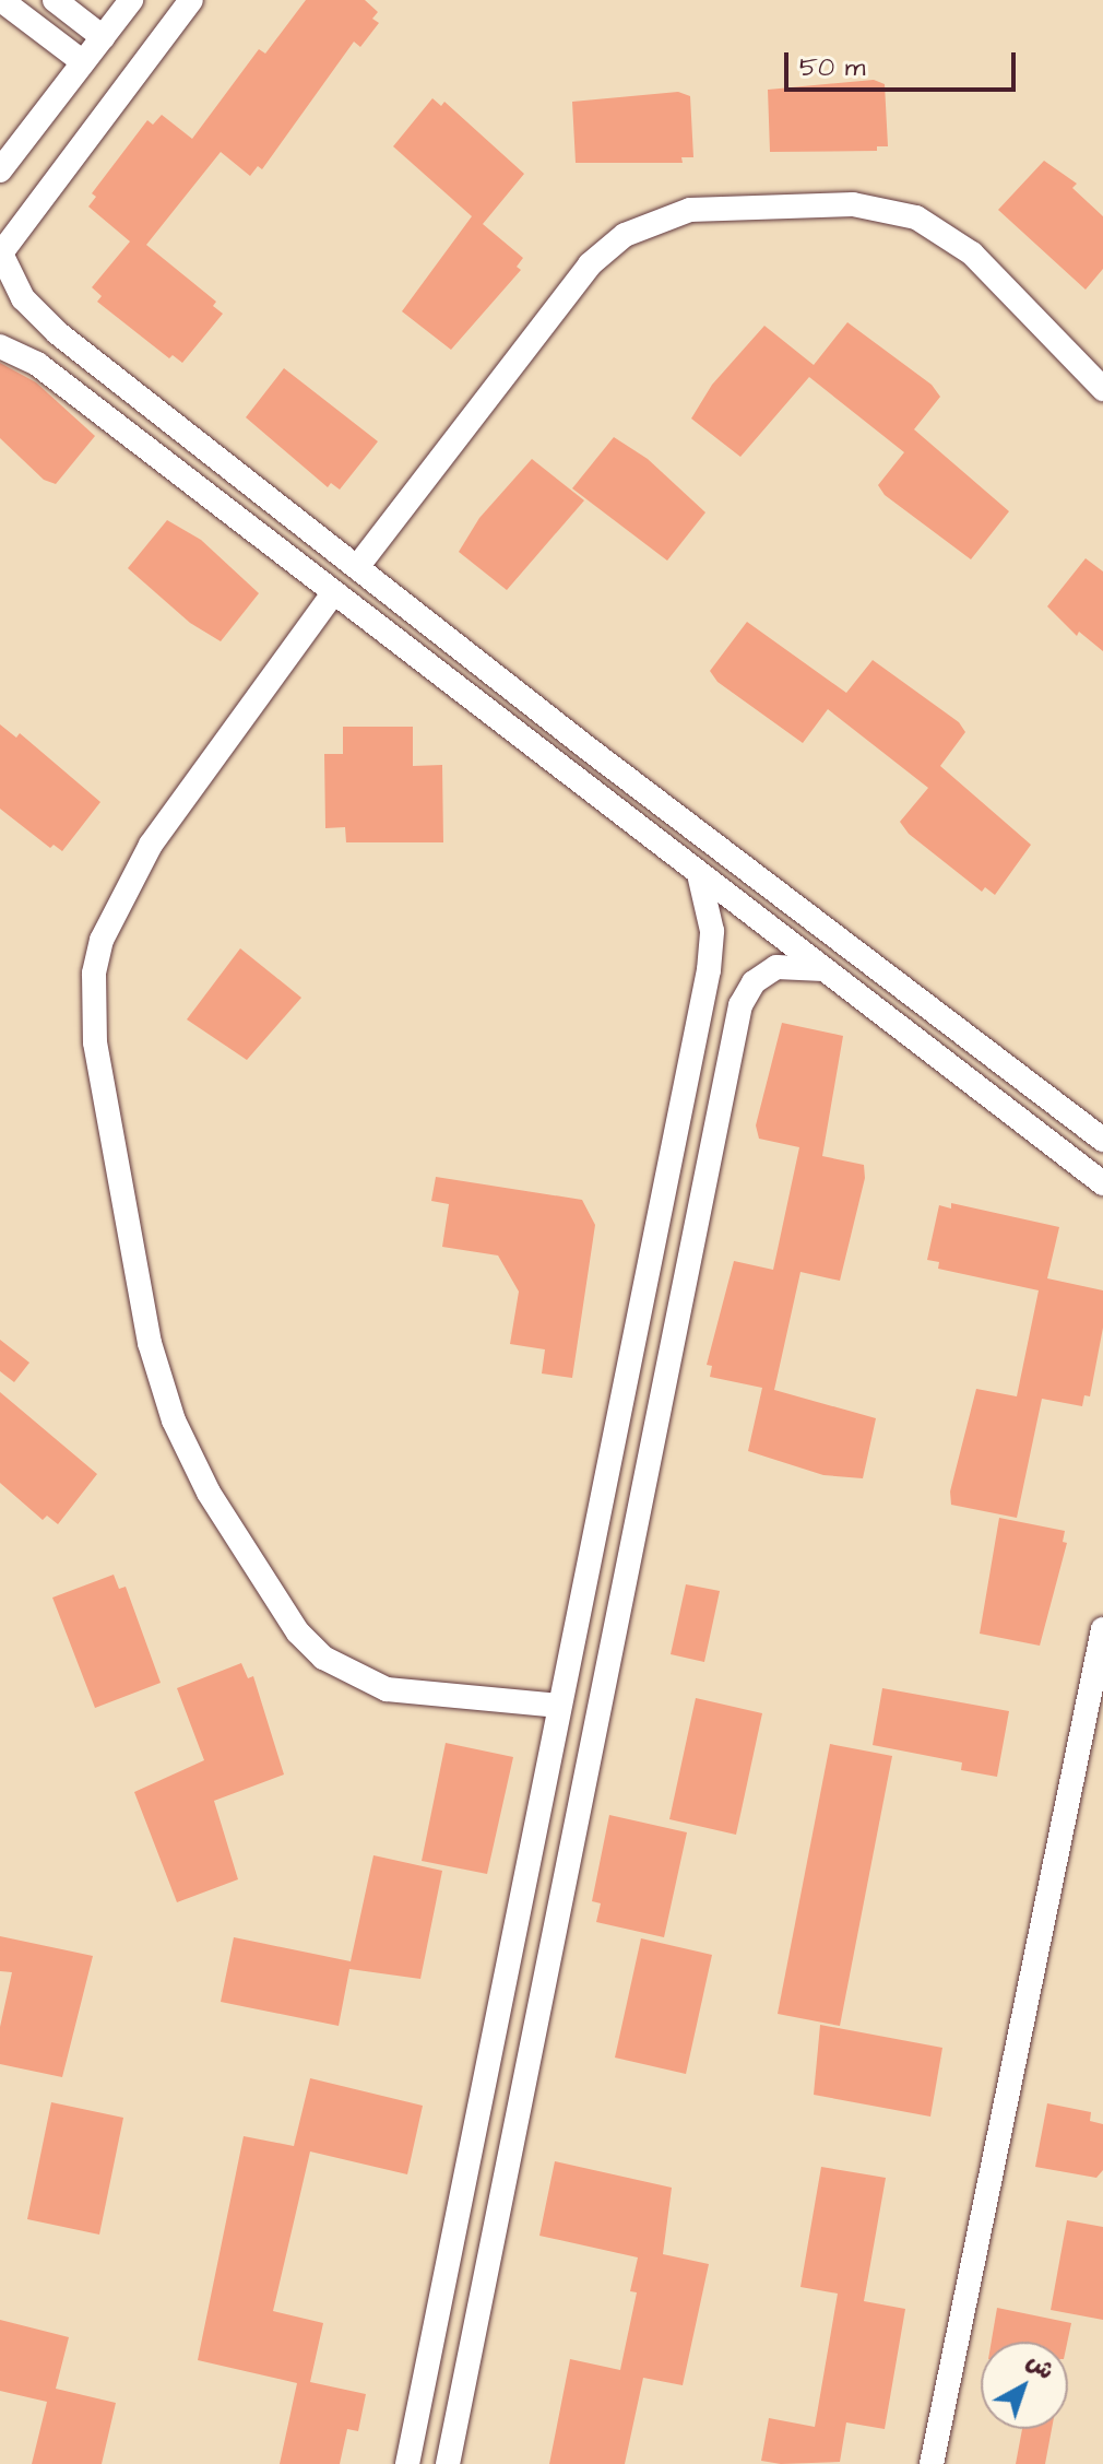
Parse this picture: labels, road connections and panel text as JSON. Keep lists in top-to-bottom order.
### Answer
{
  "scale_bar": "50 m",
  "north": "top right"
}
